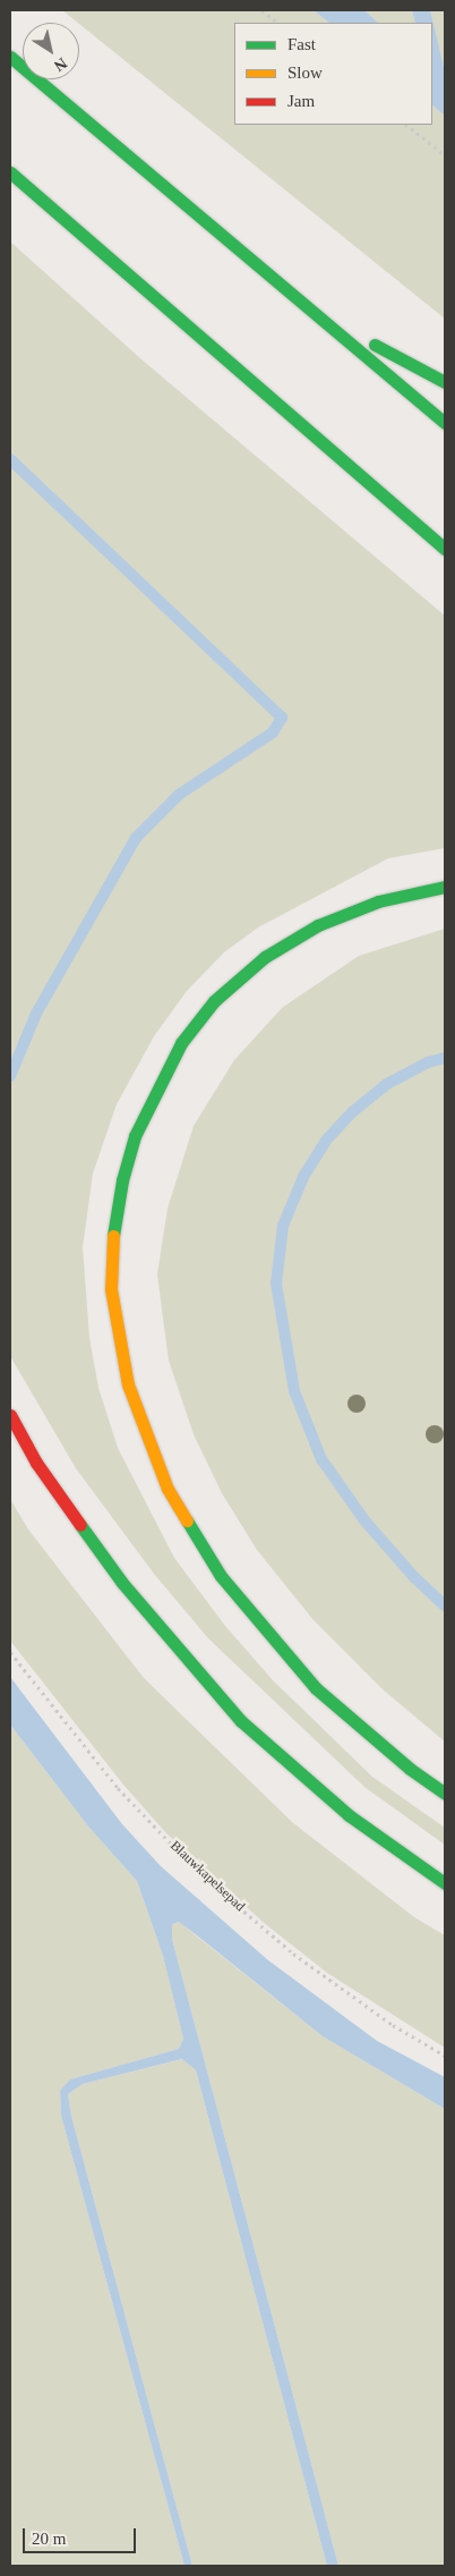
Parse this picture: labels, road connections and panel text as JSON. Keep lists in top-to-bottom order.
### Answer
{
  "streets": {
    "path": ["Blauwkapelsepad"]
  },
  "legend": ["Fast", "Slow", "Jam"],
  "scale_bar": "20 m",
  "north": "bottom right"
}
